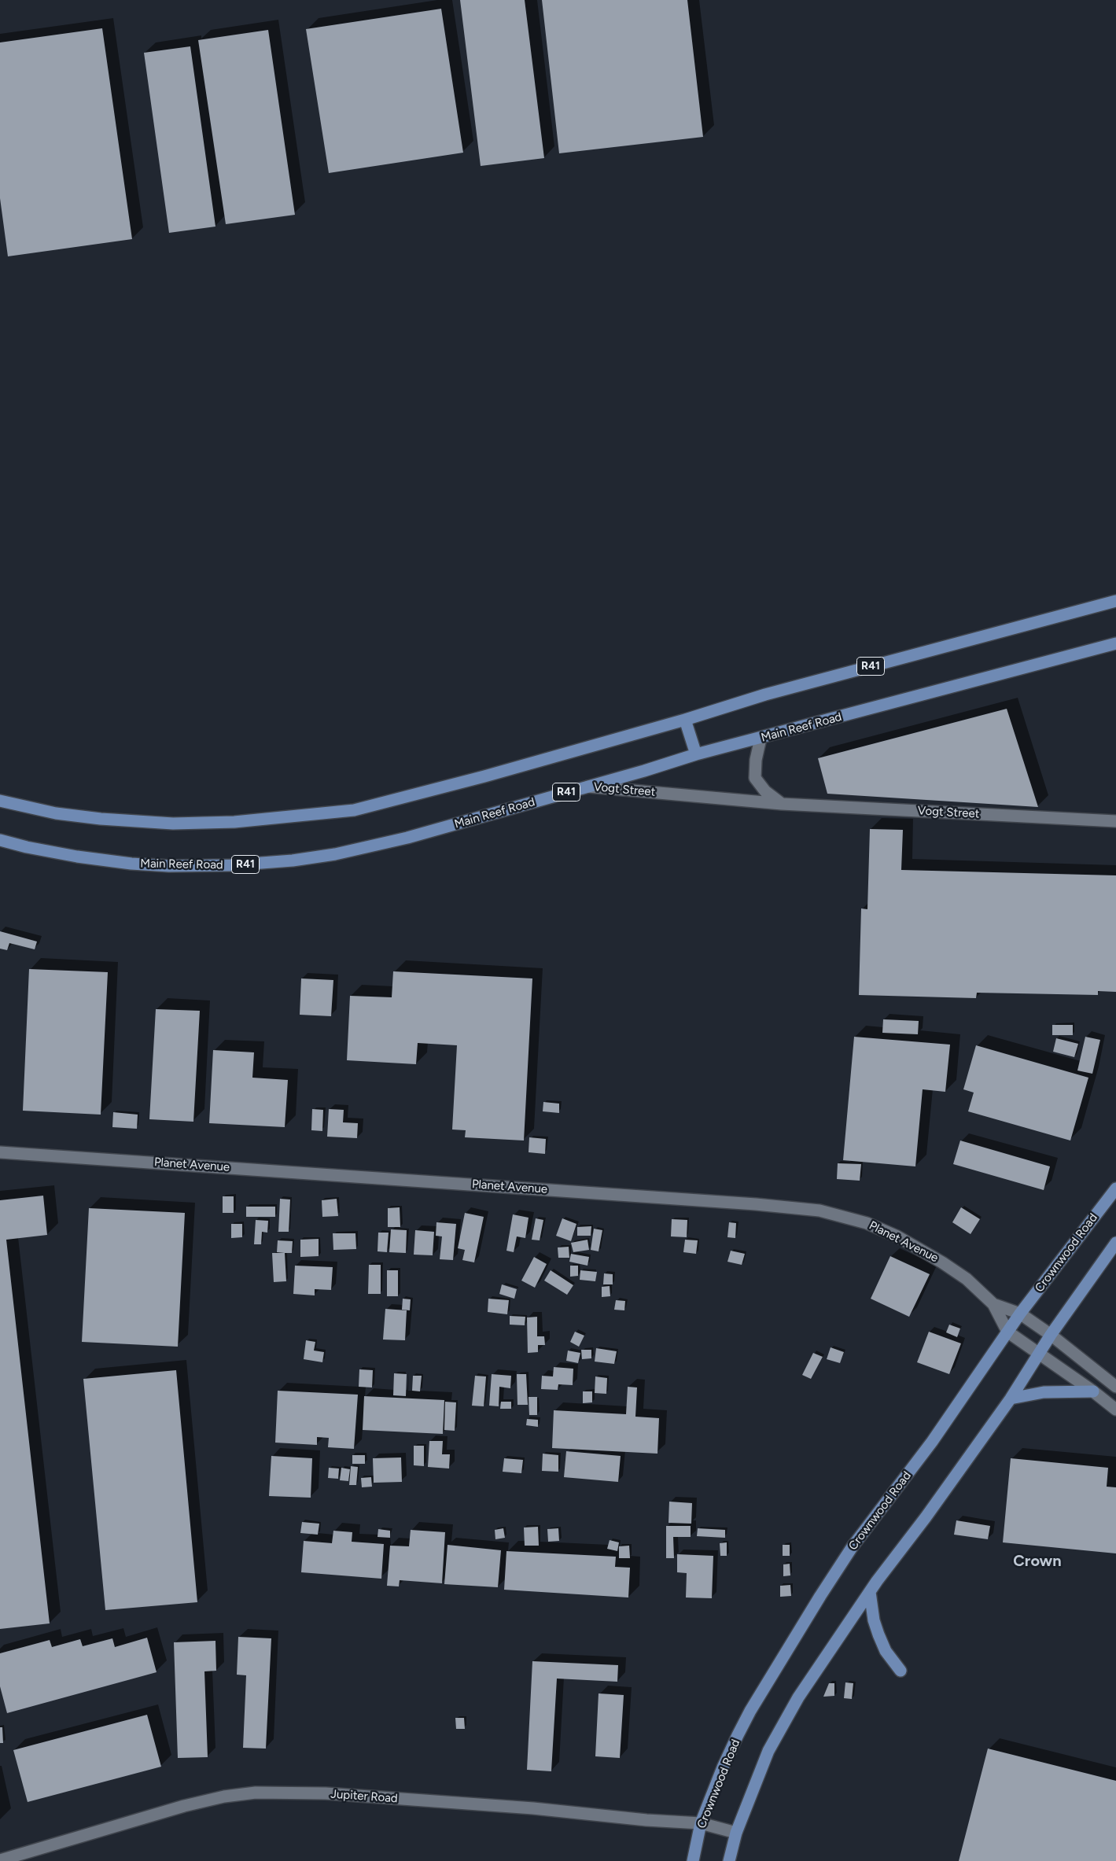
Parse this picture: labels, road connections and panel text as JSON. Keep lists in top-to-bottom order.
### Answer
{
  "streets": {
    "main road": ["R41", "Main Reef Road", "Crownwood Road"],
    "street": ["Vogt Street", "Planet Avenue", "Jupiter Road"]
  },
  "crossings": [
    ["Main Reef Road", "Vogt Street"],
    ["Planet Avenue", "Crownwood Road"],
    ["Crownwood Road", "Jupiter Road"]
  ],
  "districts": ["Crown"]
}
